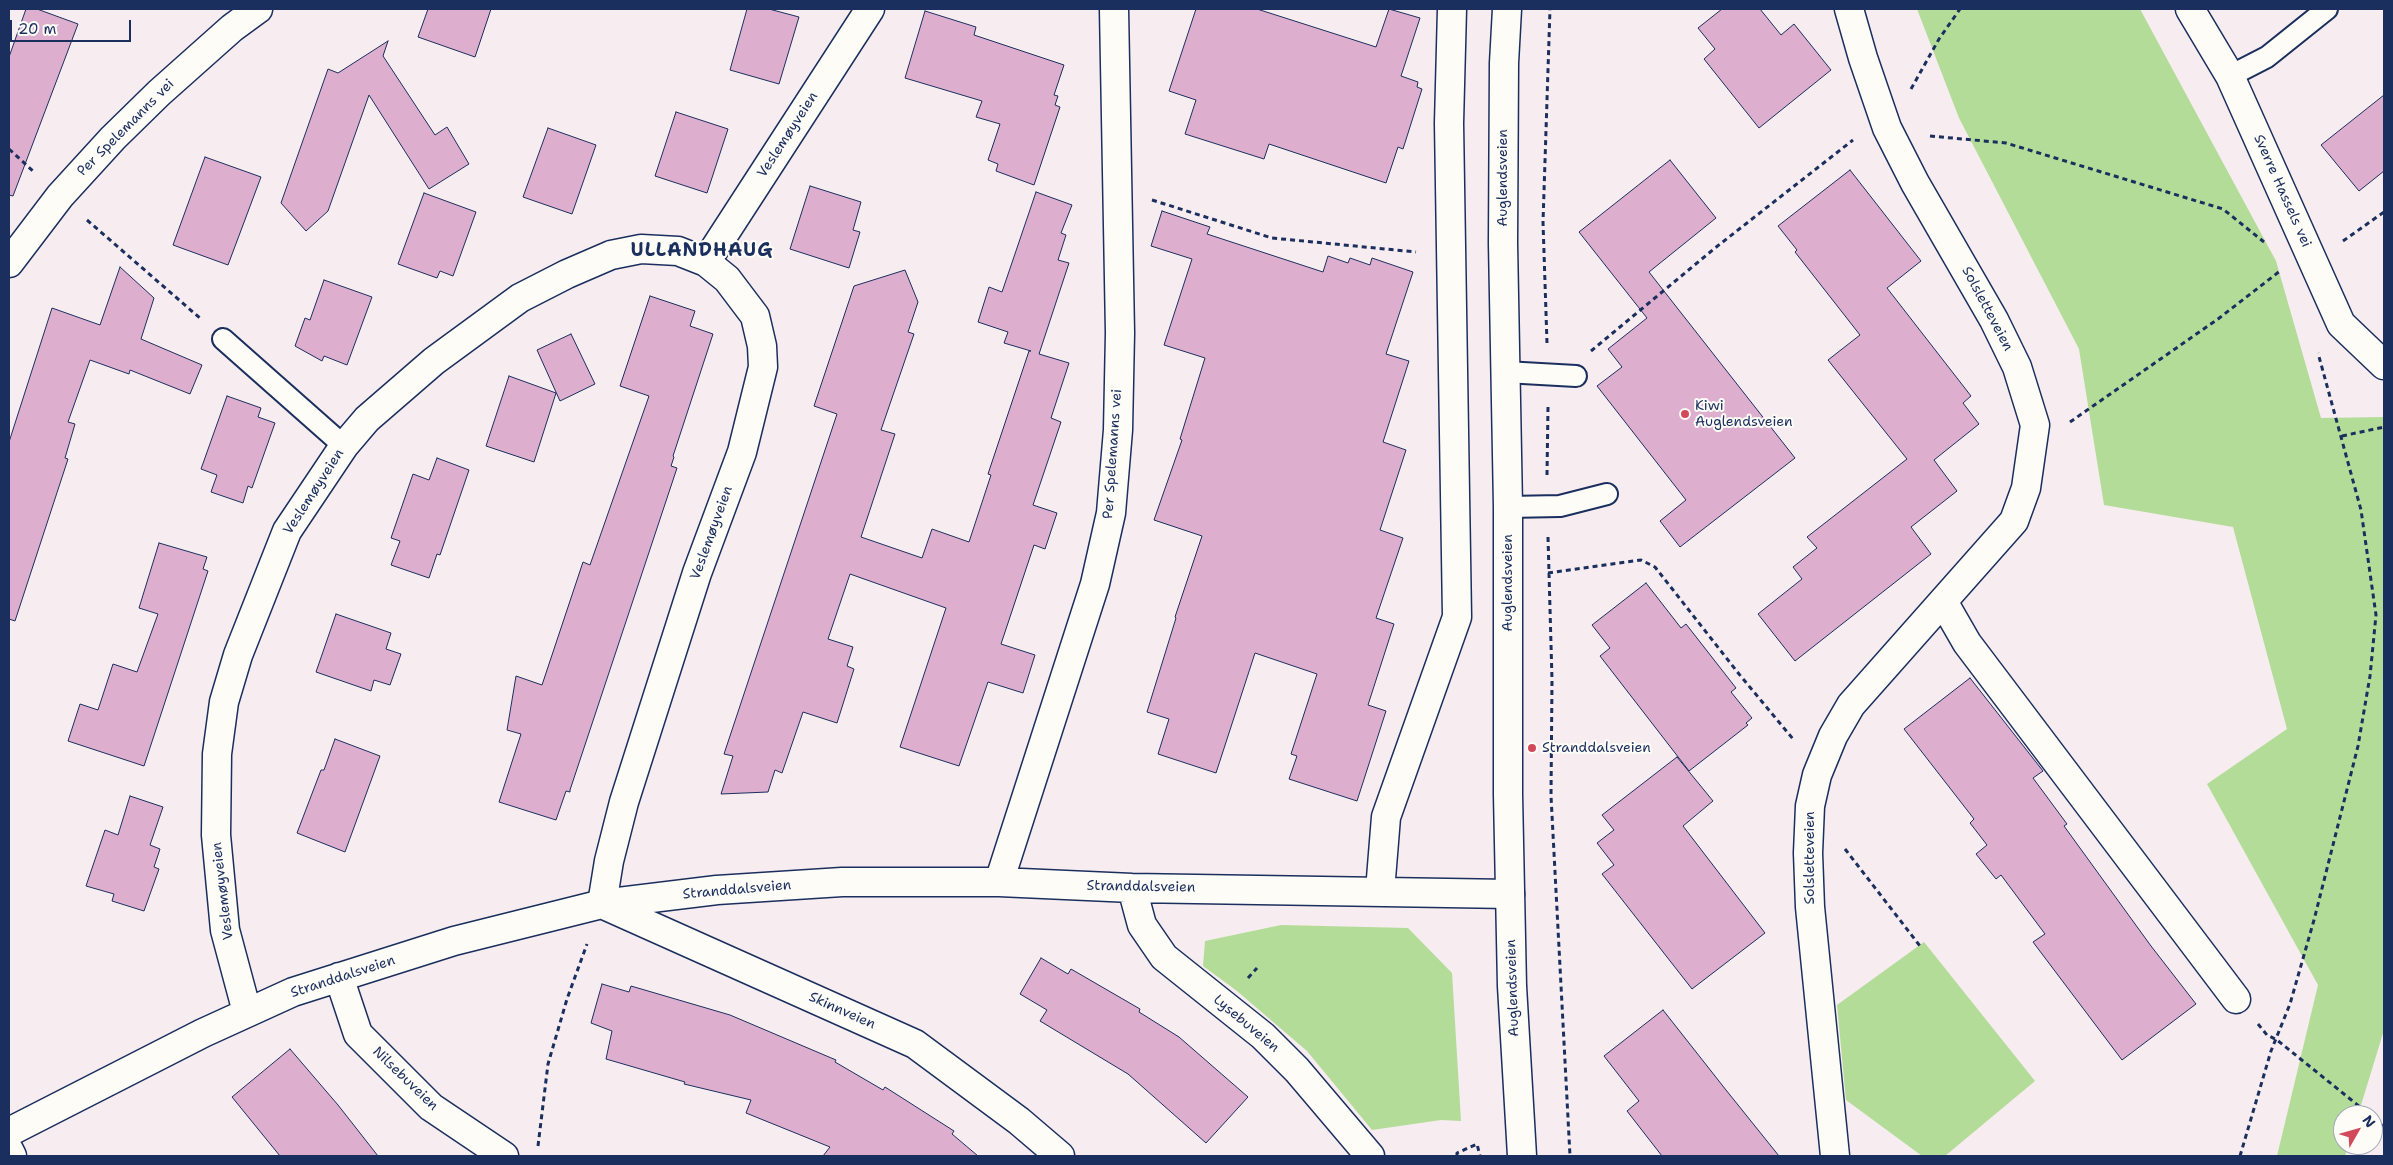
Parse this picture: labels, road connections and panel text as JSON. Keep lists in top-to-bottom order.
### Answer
{
  "streets": {
    "street": [
      "Per Spelemanns vei",
      "Veslemøyveien",
      "Auglendsveien",
      "Sverre Hassels vei",
      "Solsletteveien",
      "Stranddalsveien",
      "Skinnveien",
      "Lysebuveien",
      "Nilsebuveien"
    ]
  },
  "crossings": [
    ["Per Spelemanns vei", "Stranddalsveien"],
    ["Veslemøyveien", "Stranddalsveien"],
    ["Veslemøyveien", "Skinnveien"],
    ["Auglendsveien", "Stranddalsveien"],
    ["Stranddalsveien", "Skinnveien"],
    ["Stranddalsveien", "Lysebuveien"],
    ["Stranddalsveien", "Nilsebuveien"]
  ],
  "districts": ["ULLANDHAUG"],
  "places": ["Kiwi Auglendsveien", "Stranddalsveien"],
  "scale_bar": "20 m",
  "north": "top right"
}
